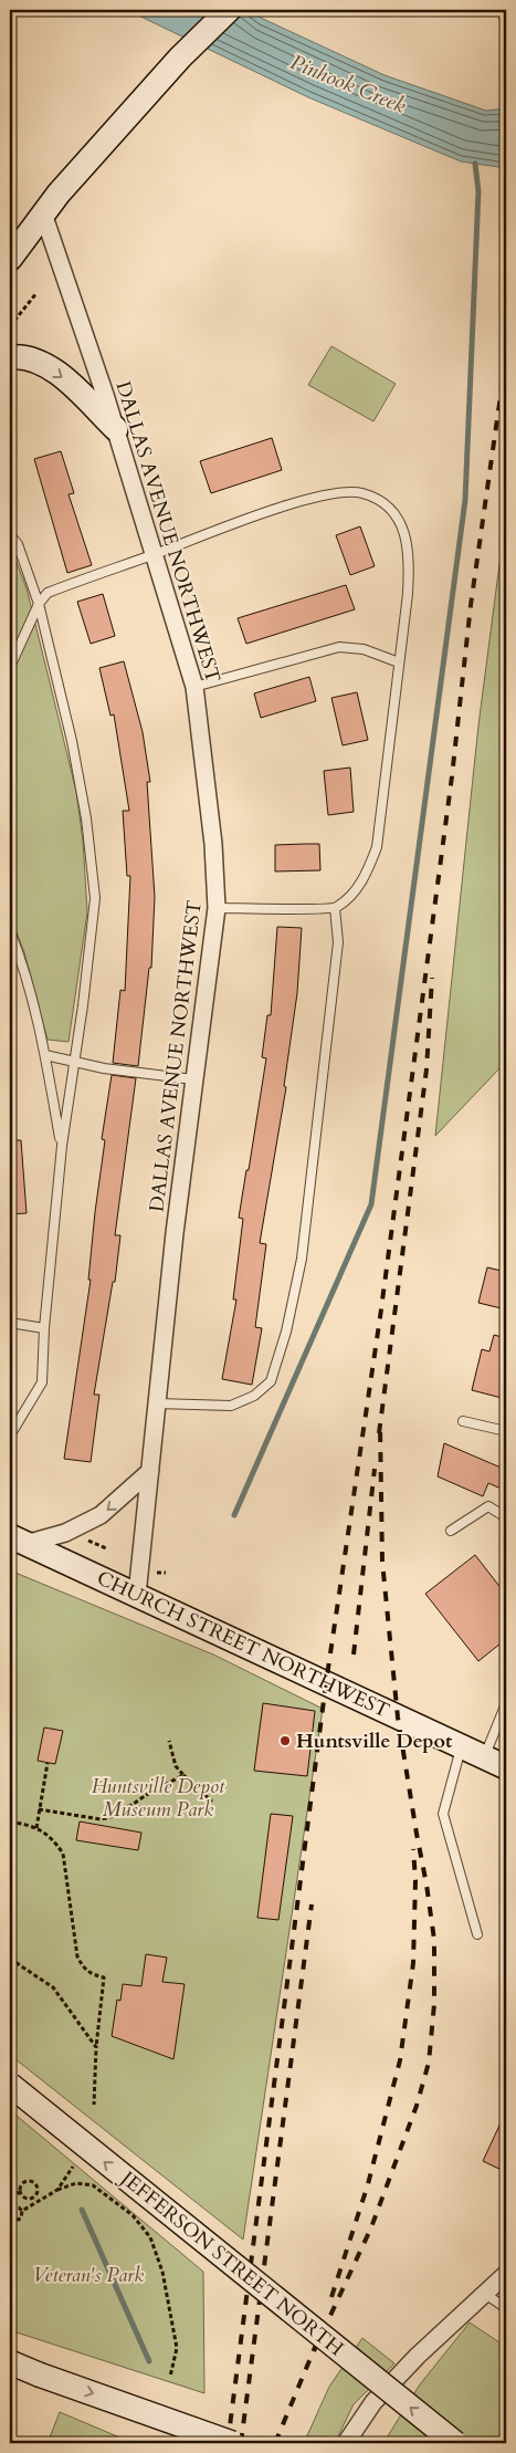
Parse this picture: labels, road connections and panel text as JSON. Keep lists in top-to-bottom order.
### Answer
{
  "streets": {
    "main road": ["CHURCH STREET NORTHWEST", "JEFFERSON STREET NORTH"],
    "street": ["DALLAS AVENUE NORTHWEST"]
  },
  "crossings": [
    ["DALLAS AVENUE NORTHWEST", "CHURCH STREET NORTHWEST"]
  ],
  "water": ["Pinhook Creek"],
  "parks": ["Huntsville Depot Museum Park", "Veteran's Park"],
  "places": ["Huntsville Depot"]
}
